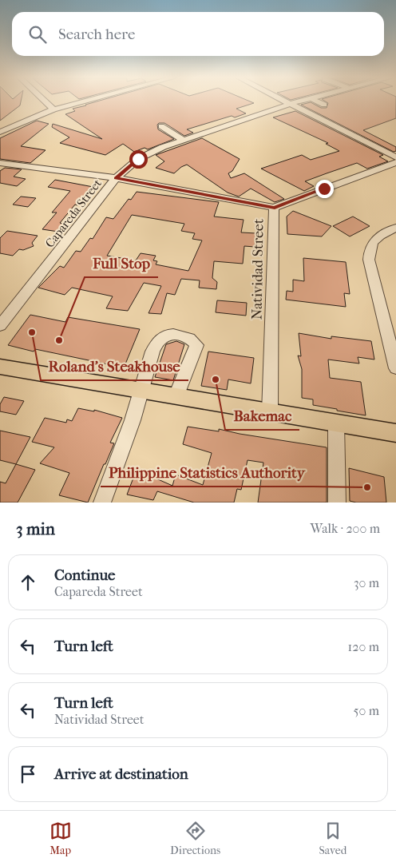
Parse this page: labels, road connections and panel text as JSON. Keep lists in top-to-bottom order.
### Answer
{
  "streets": {
    "street": ["Capareda Street", "Natividad Street"]
  },
  "places": [
    "Roland's Steakhouse",
    "Full Stop",
    "Bakemac",
    "Philippine Statistics Authority"
  ],
  "page": {
    "search": "Search here",
    "heading": ["3 min", "Walk · 200 m"],
    "list": [
      ["Continue", "Capareda Street", "30 m"],
      ["Turn left", "120 m"],
      ["Turn left", "Natividad Street", "50 m"],
      "Arrive at destination"
    ],
    "nav": ["Map", "Directions", "Saved"]
  }
}
